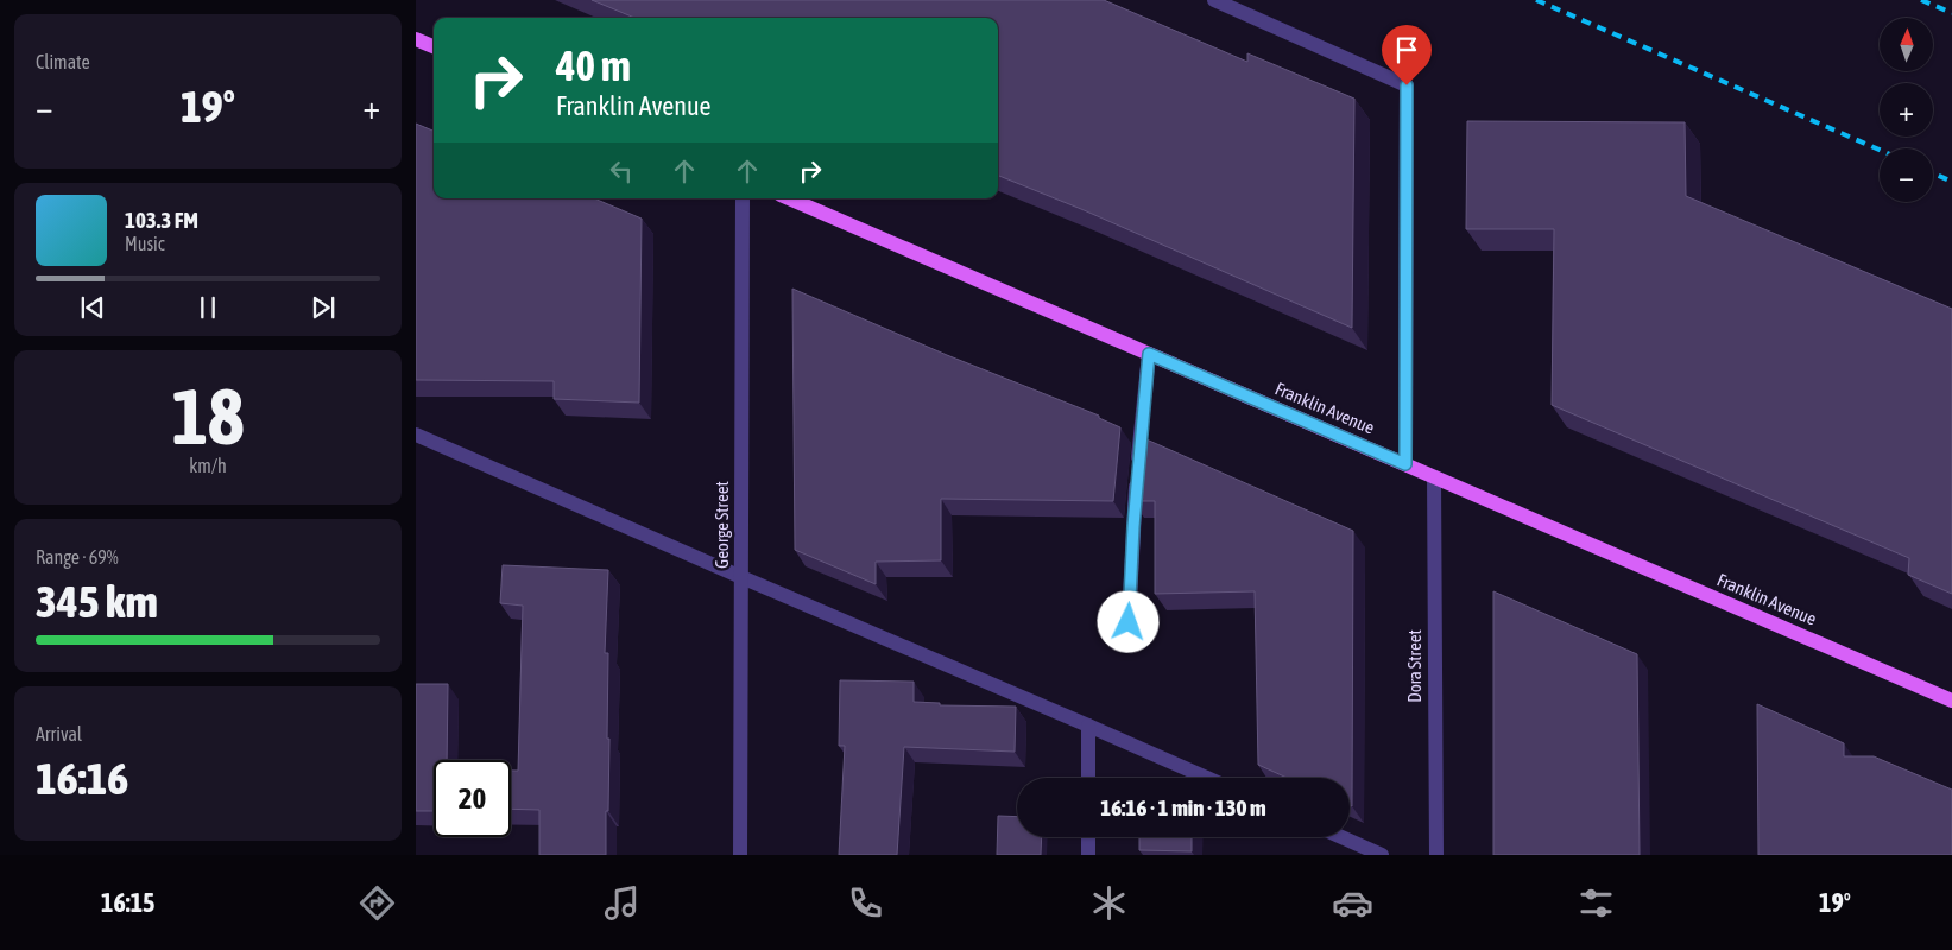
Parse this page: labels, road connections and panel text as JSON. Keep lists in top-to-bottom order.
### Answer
{
  "streets": {
    "main road": ["Franklin Avenue"],
    "street": ["George Street", "Dora Street"]
  },
  "crossings": [
    ["Franklin Avenue", "Dora Street"]
  ],
  "north": "top",
  "page": {
    "tile": [
      "Climate",
      ["18", "km/h"],
      ["Range · 69%", "345 km"],
      ["Arrival", "16:16"]
    ],
    "map_buttons": ["+", "−"],
    "turn": ["40 m", "Franklin Avenue"],
    "heat": ["−", "19°", "+"],
    "song": ["103.3 FM", "Music"],
    "limit": "20",
    "trip": "16:16 · 1 min · 130 m",
    "tabs": ["16:15", "19°"]
  }
}
